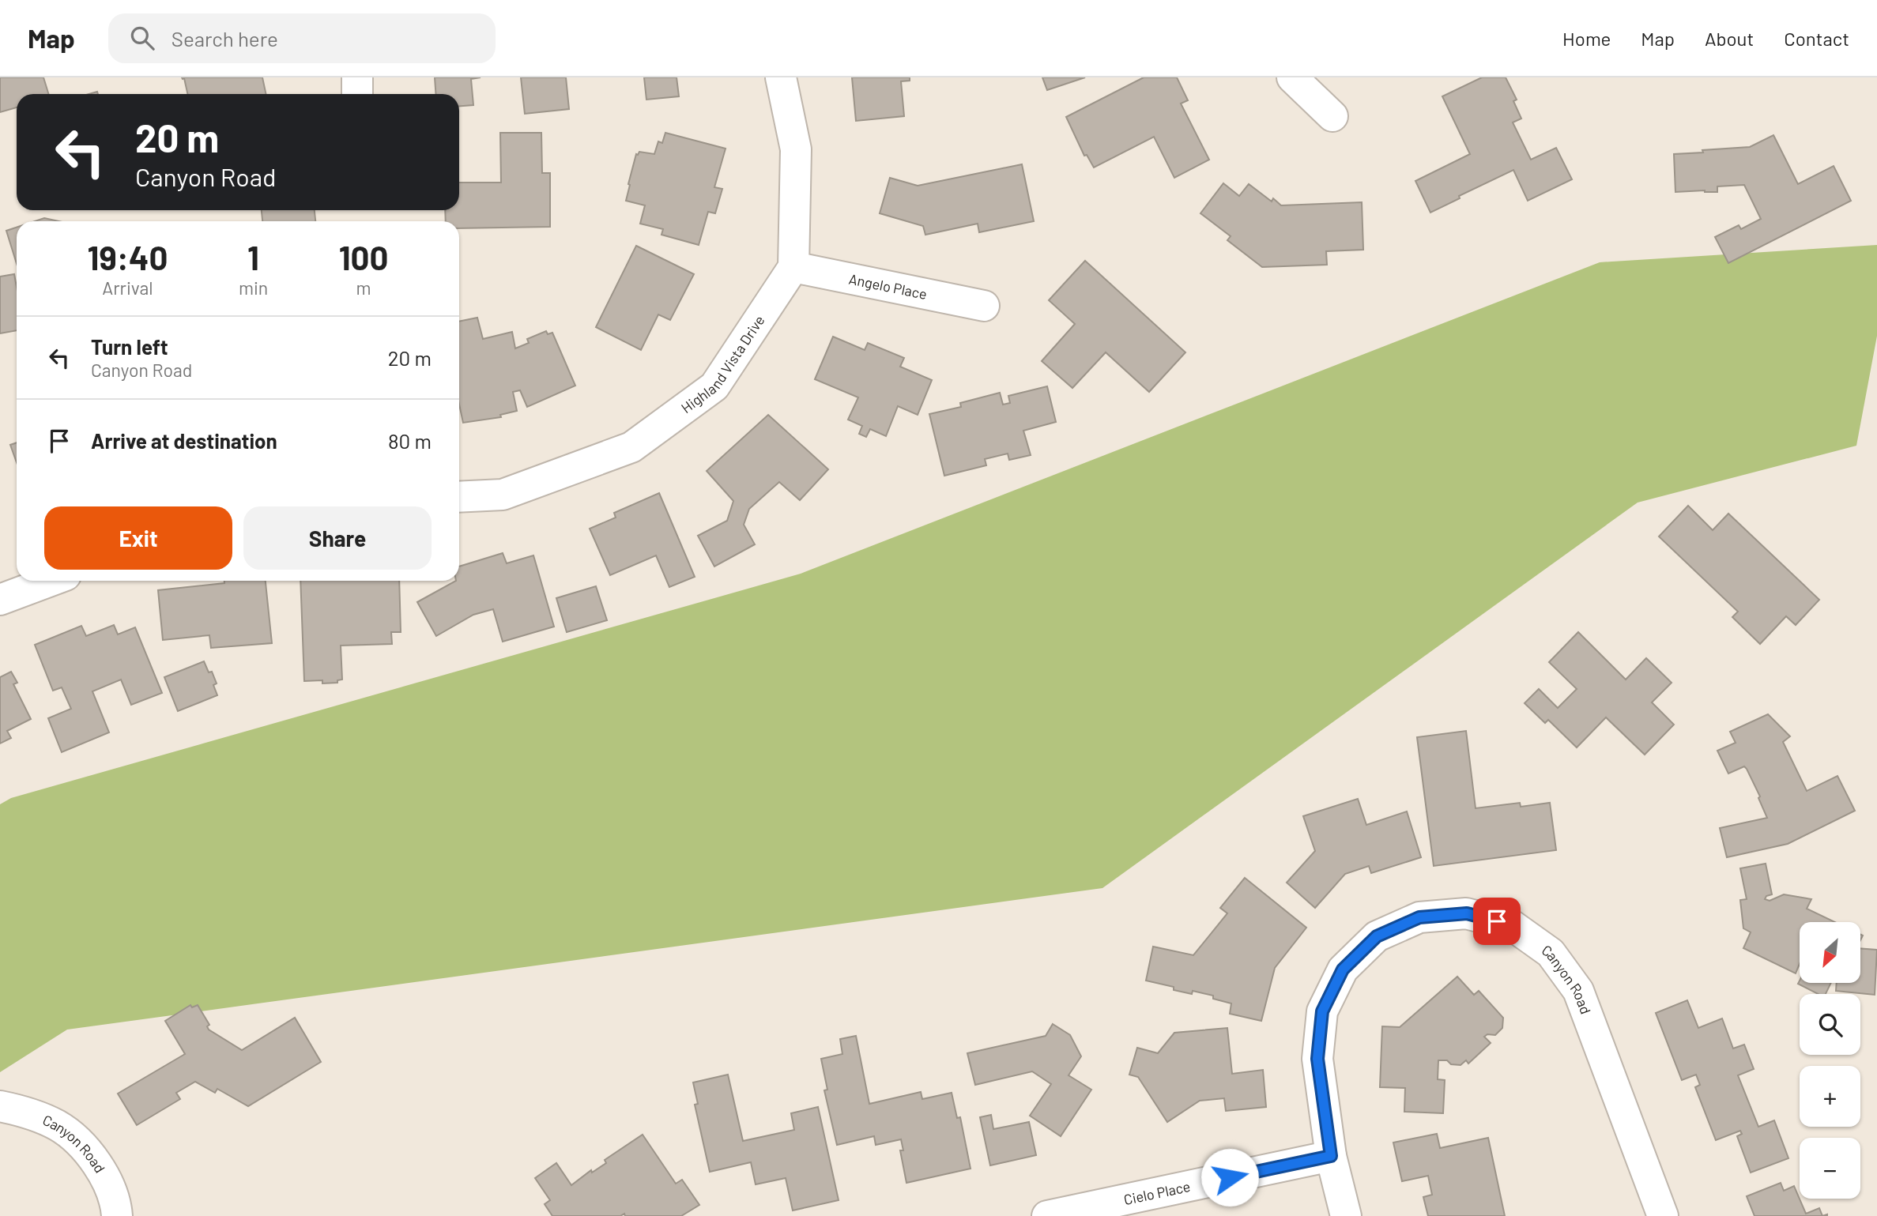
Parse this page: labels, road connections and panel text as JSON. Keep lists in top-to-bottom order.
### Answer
{
  "streets": {
    "street": [
      "Angelo Place",
      "Highland Vista Drive",
      "Canyon Road",
      "Cielo Place"
    ]
  },
  "crossings": [
    ["Angelo Place", "Highland Vista Drive"],
    ["Canyon Road", "Cielo Place"]
  ],
  "north": "bottom left",
  "page": {
    "header": "Map",
    "search": "Search here",
    "nav": [
      "Home",
      "Map",
      "About",
      "Contact"
    ],
    "turn": ["20 m", "Canyon Road"],
    "eta": [
      "19:40",
      "Arrival",
      "1",
      "min",
      "100",
      "m"
    ],
    "list": [
      {
        "name": "Turn left",
        "note": "Canyon Road",
        "value": "20 m"
      },
      {
        "name": "Arrive at destination",
        "value": "80 m"
      }
    ],
    "buttons": ["Exit", "Share"],
    "map_buttons": ["+", "−"]
  }
}
